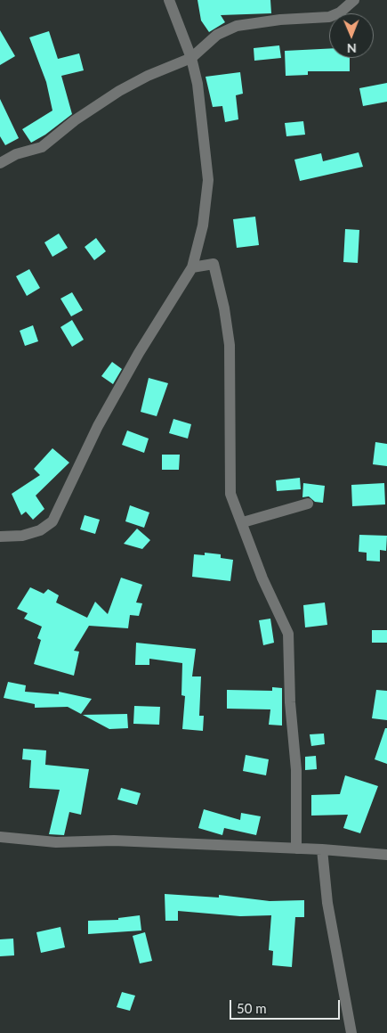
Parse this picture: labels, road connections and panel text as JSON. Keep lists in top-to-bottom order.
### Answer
{
  "scale_bar": "50 m",
  "north": "bottom"
}
